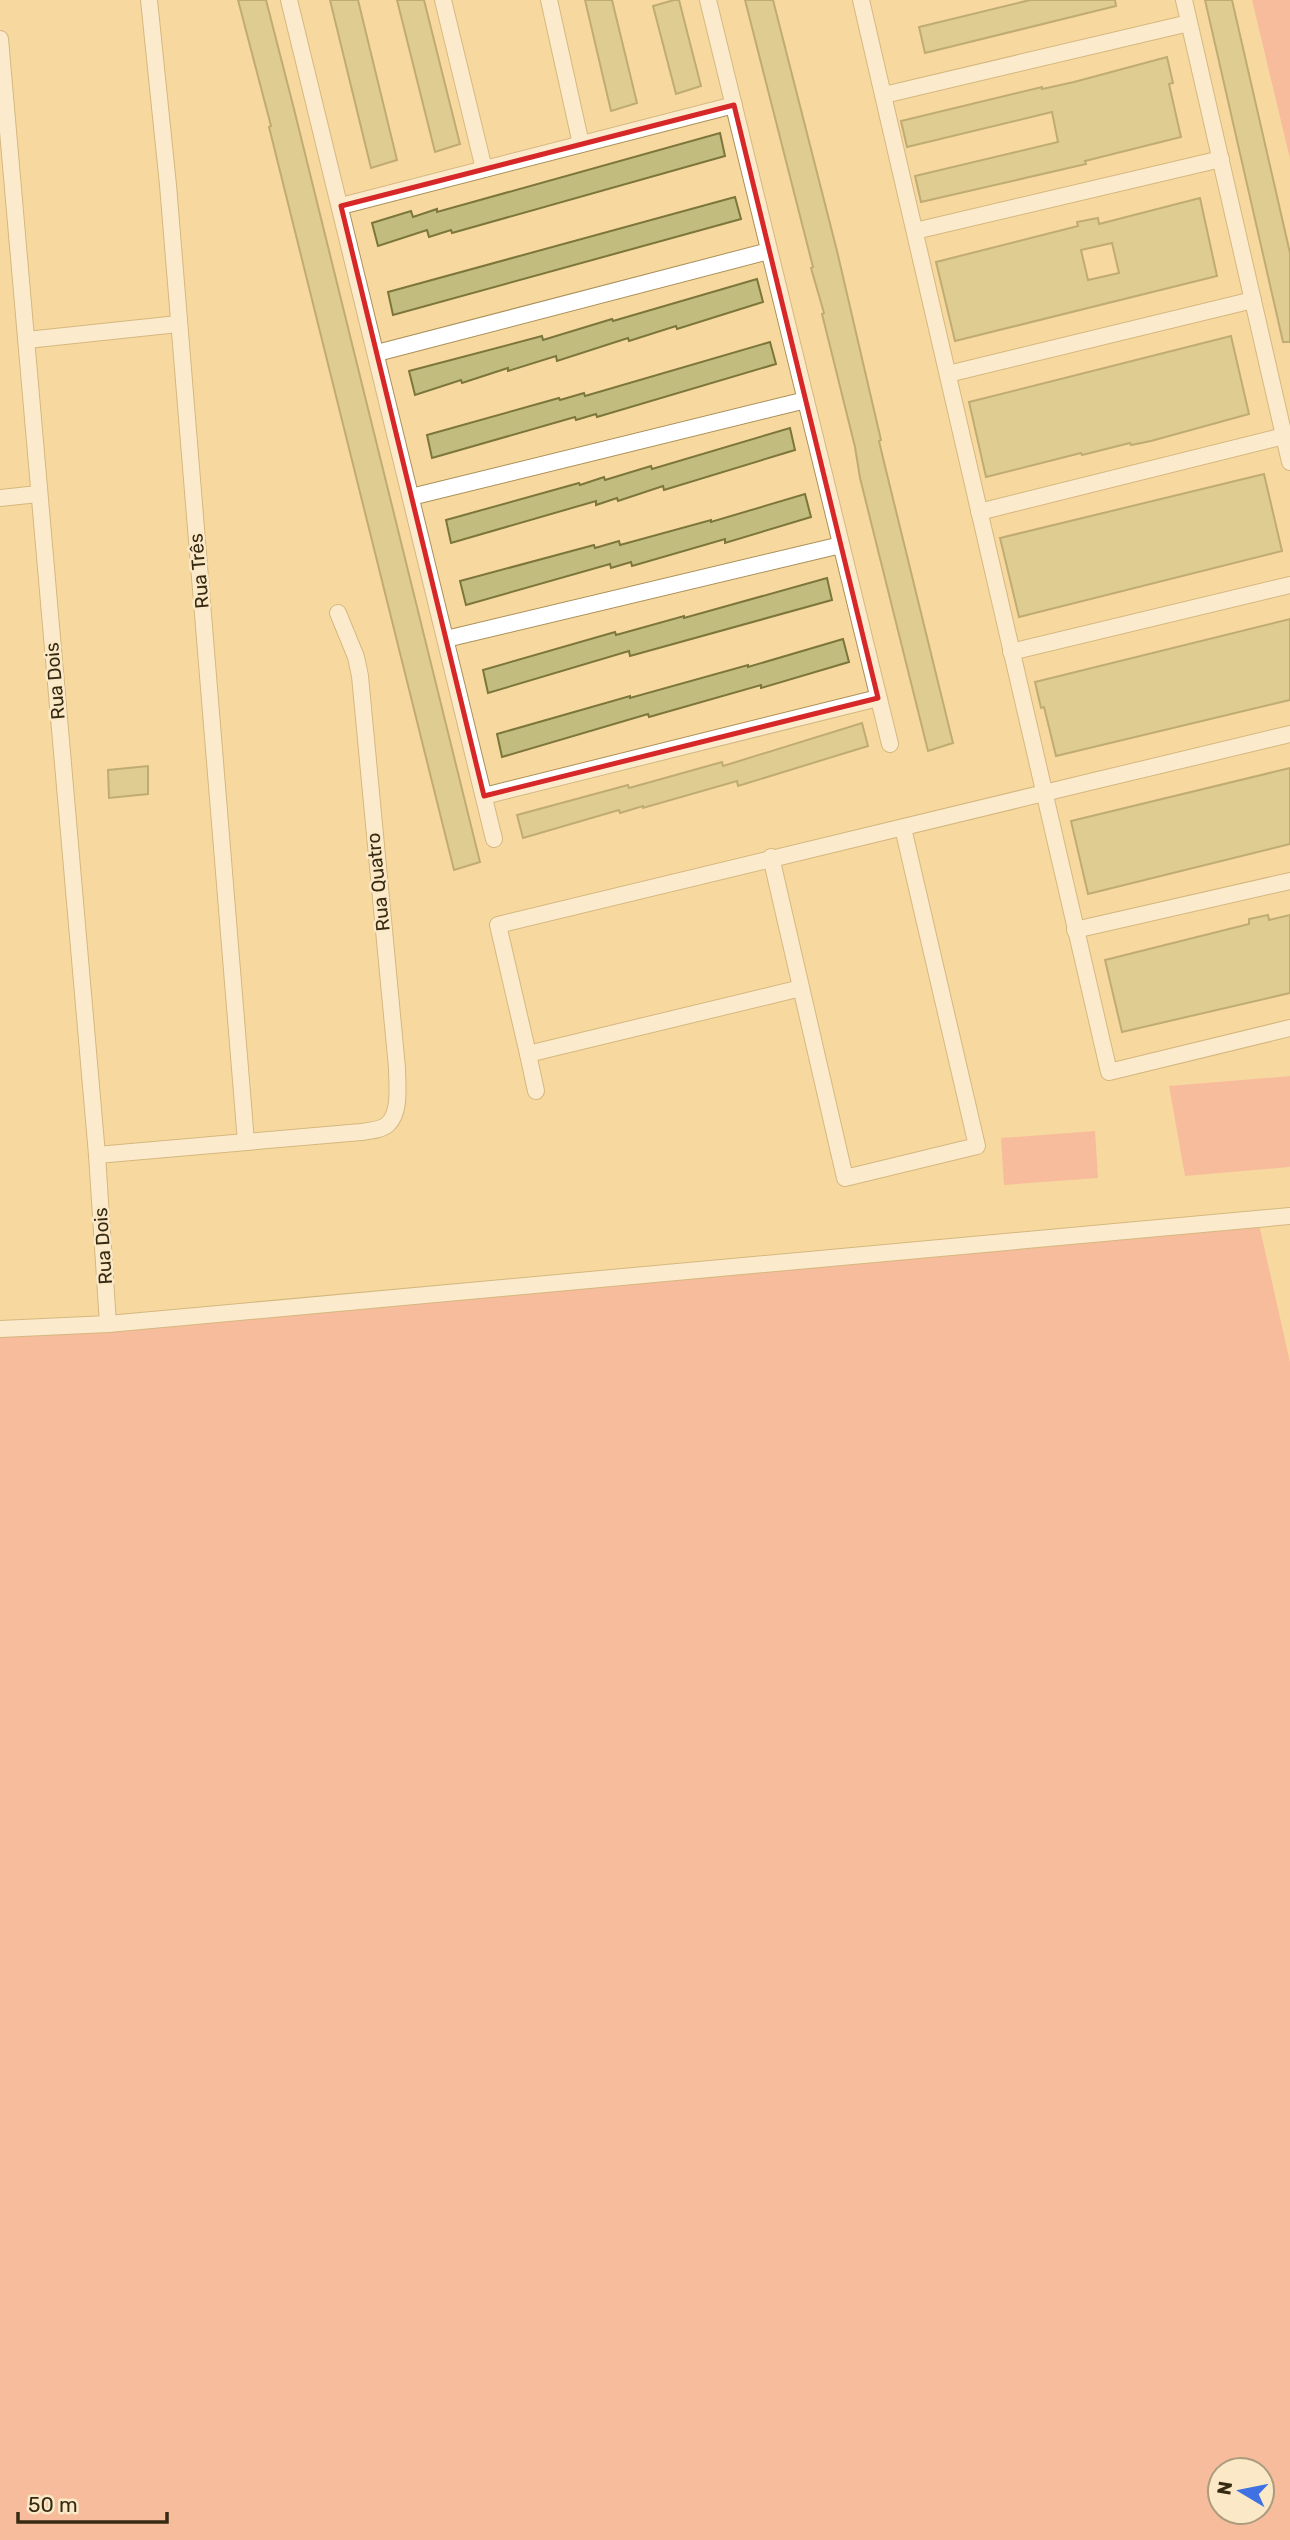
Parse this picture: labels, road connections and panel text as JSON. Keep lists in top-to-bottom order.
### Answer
{
  "streets": {
    "street": ["Rua Três", "Rua Dois", "Rua Quatro"]
  },
  "crossings": [
    ["Rua Três", "Rua Quatro"]
  ],
  "scale_bar": "50 m",
  "north": "left"
}
